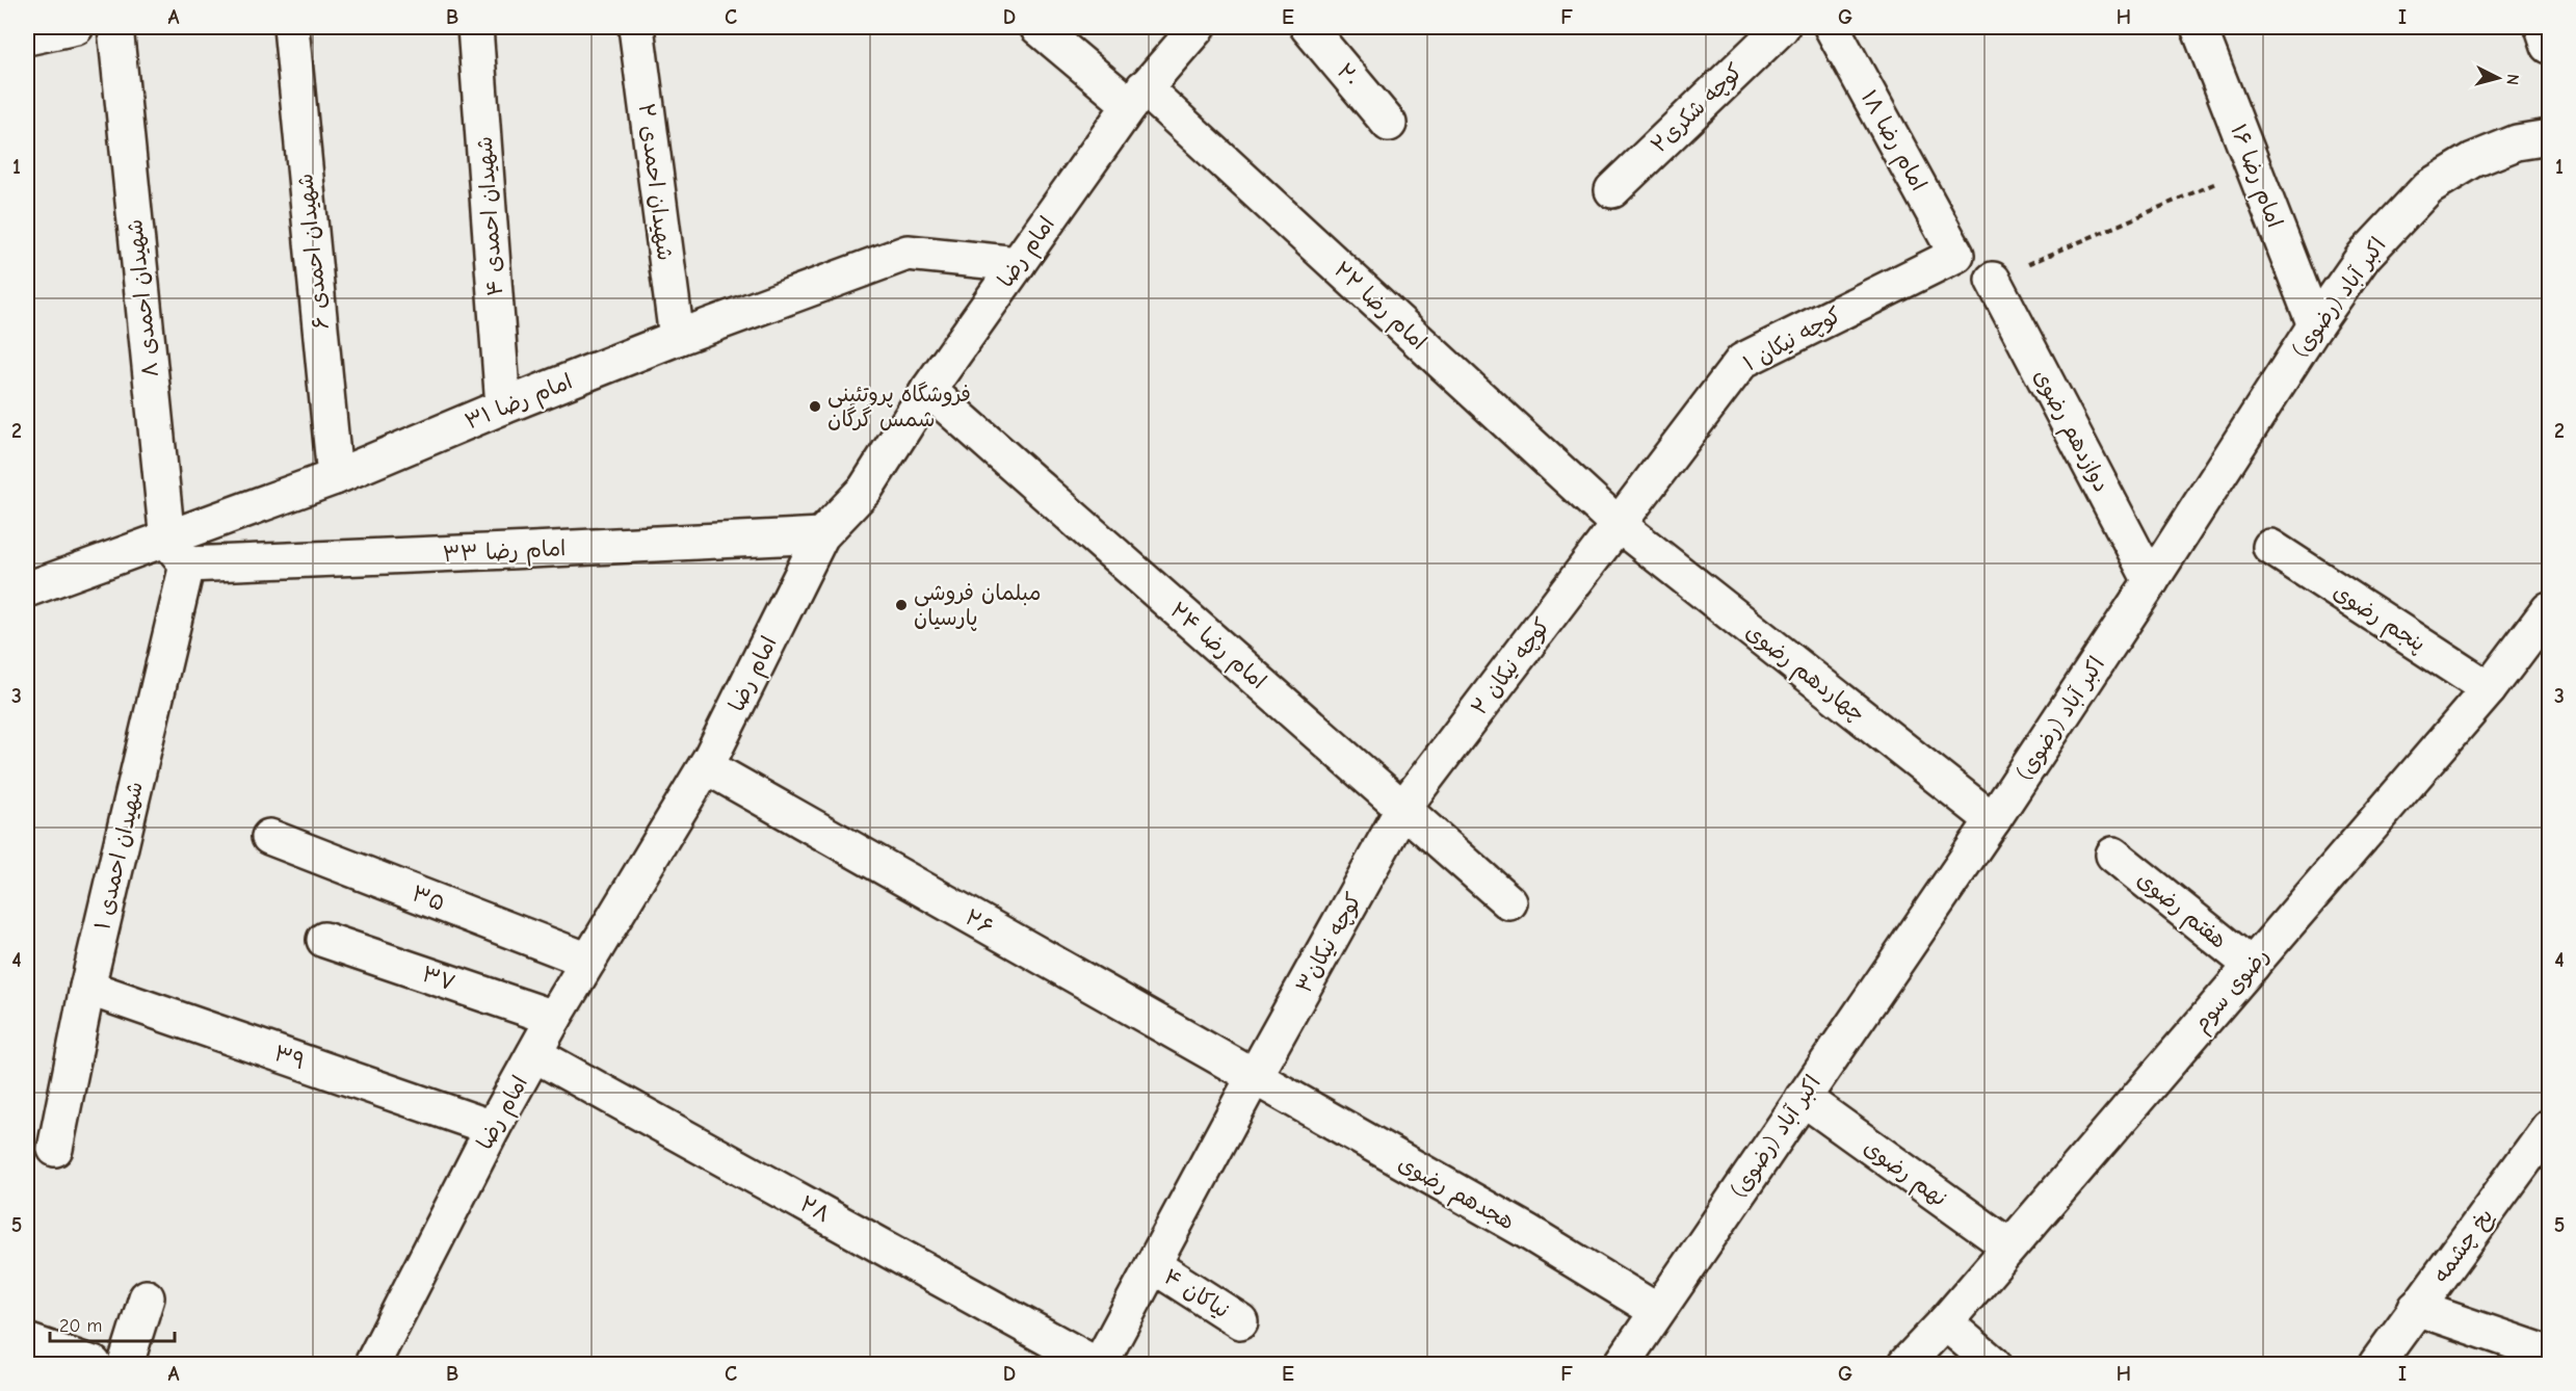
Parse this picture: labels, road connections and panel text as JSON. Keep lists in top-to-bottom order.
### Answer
{
  "streets": {
    "street": [
      "۲۰",
      "کوچه شکری۲",
      "امام رضا ۱۸",
      "امام رضا ۱۶",
      "۲ شهیدان احمدی",
      "۴ شهیدان احمدی",
      "۶ شهیدان احمدی",
      "امام رضا",
      "اکبر آباد (رضوی)",
      "۸ شهیدان احمدی",
      "امام رضا ۲۲",
      "کوچه نیکان ۱",
      "امام رضا ۳۱",
      "دوازدهم رضوی",
      "امام رضا ۳۳",
      "پنجم رضوی",
      "امام رضا ۲۴",
      "کوچه نیکان ۲",
      "چهاردهم رضوی",
      "۱ شهیدان احمدی",
      "۳۵",
      "هفتم رضوی",
      "۲۶",
      "کوچه نیکان۳",
      "۳۷",
      "رضوی سوم",
      "۳۹",
      "نهم رضوی",
      "هجدهم رضوی",
      "۲۸",
      "یخ چشمه",
      "۴ نیاکان"
    ]
  },
  "crossings": [
    ["امام رضا ۱۸", "کوچه نیکان ۱"],
    ["امام رضا ۱۶", "اکبر آباد (رضوی)"],
    ["۲ شهیدان احمدی", "امام رضا ۳۱"],
    ["۴ شهیدان احمدی", "امام رضا ۳۱"],
    ["۶ شهیدان احمدی", "امام رضا ۳۱"],
    ["امام رضا", "امام رضا ۲۲"],
    ["امام رضا", "امام رضا ۳۱"],
    ["امام رضا", "امام رضا ۳۳"],
    ["امام رضا", "امام رضا ۲۴"],
    ["امام رضا", "۳۵"],
    ["امام رضا", "۲۶"],
    ["امام رضا", "۳۷"],
    ["امام رضا", "۳۹"],
    ["امام رضا", "۲۸"],
    ["اکبر آباد (رضوی)", "دوازدهم رضوی"],
    ["اکبر آباد (رضوی)", "چهاردهم رضوی"],
    ["اکبر آباد (رضوی)", "نهم رضوی"],
    ["اکبر آباد (رضوی)", "هجدهم رضوی"],
    ["۸ شهیدان احمدی", "امام رضا ۳۱"],
    ["۸ شهیدان احمدی", "امام رضا ۳۳"],
    ["۸ شهیدان احمدی", "۱ شهیدان احمدی"],
    ["امام رضا ۲۲", "کوچه نیکان ۱"],
    ["امام رضا ۲۲", "کوچه نیکان ۲"],
    ["امام رضا ۲۲", "چهاردهم رضوی"],
    ["کوچه نیکان ۱", "کوچه نیکان ۲"],
    ["کوچه نیکان ۱", "چهاردهم رضوی"],
    ["امام رضا ۳۱", "امام رضا ۳۳"],
    ["امام رضا ۳۱", "۱ شهیدان احمدی"],
    ["امام رضا ۳۳", "۱ شهیدان احمدی"],
    ["پنجم رضوی", "رضوی سوم"],
    ["امام رضا ۲۴", "کوچه نیکان ۲"],
    ["امام رضا ۲۴", "کوچه نیکان۳"],
    ["کوچه نیکان ۲", "چهاردهم رضوی"],
    ["کوچه نیکان ۲", "کوچه نیکان۳"],
    ["۱ شهیدان احمدی", "۳۹"],
    ["هفتم رضوی", "رضوی سوم"],
    ["۲۶", "کوچه نیکان۳"],
    ["۲۶", "هجدهم رضوی"],
    ["کوچه نیکان۳", "هجدهم رضوی"],
    ["کوچه نیکان۳", "۴ نیاکان"],
    ["رضوی سوم", "نهم رضوی"]
  ],
  "places": ["فروشگاه پروتئینی شمس گرگان", "مبلمان فروشی پارسیان"],
  "scale_bar": "20 m",
  "north": "right",
  "grid": {
    "columns": [
      "A",
      "B",
      "C",
      "D",
      "E",
      "F",
      "G",
      "H",
      "I"
    ],
    "rows": [
      "1",
      "2",
      "3",
      "4",
      "5"
    ]
  }
}
